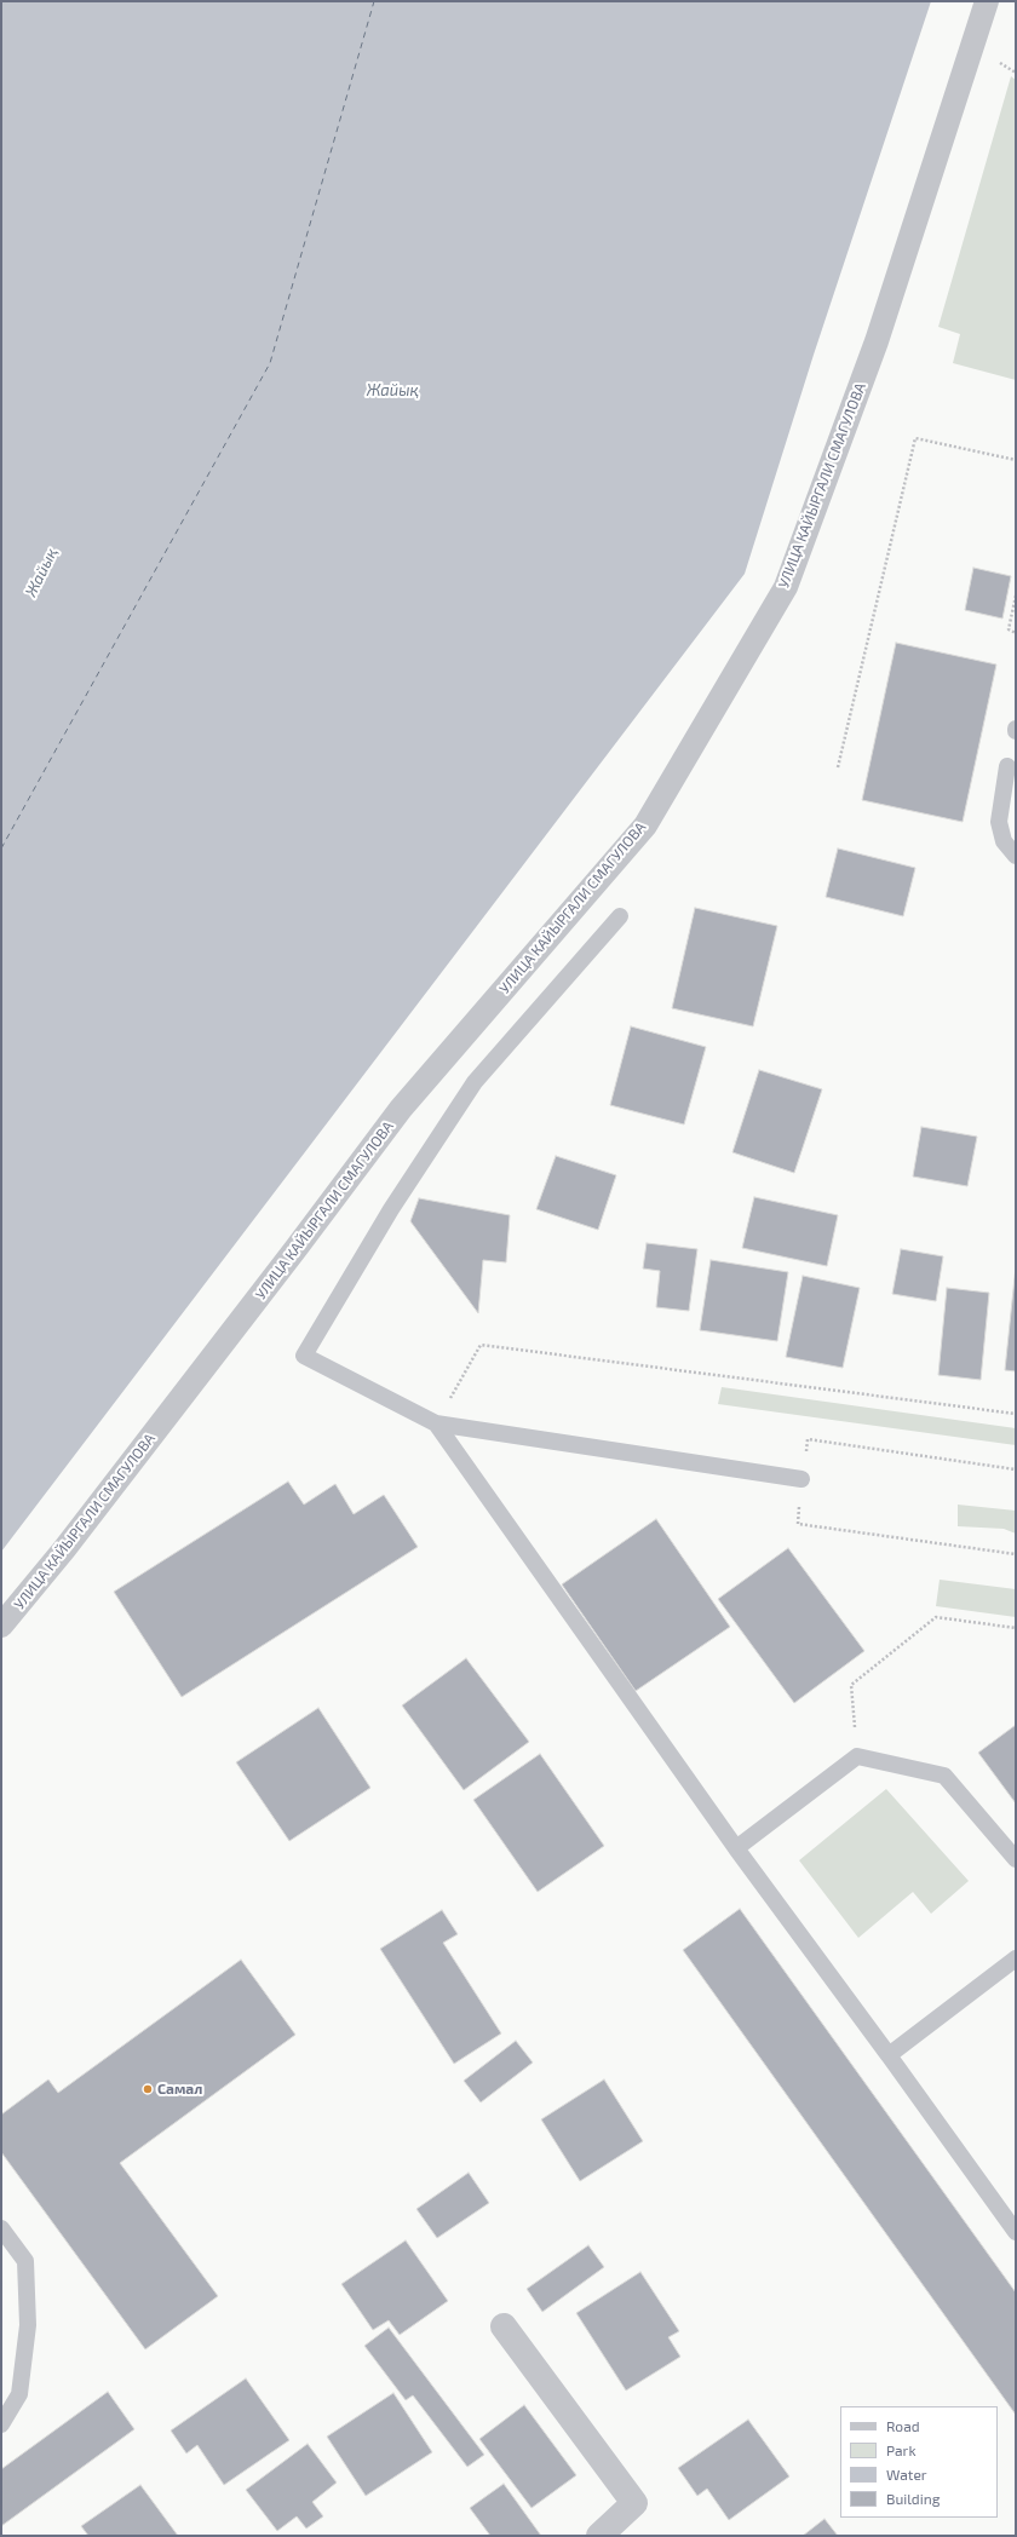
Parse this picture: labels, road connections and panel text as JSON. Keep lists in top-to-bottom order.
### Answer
{
  "streets": {
    "street": ["УЛИЦА КАЙЫРГАЛИ СМАГУЛОВА"]
  },
  "water": ["Жайық"],
  "places": ["Самал"],
  "legend": [
    "Road",
    "Park",
    "Water",
    "Building"
  ]
}
